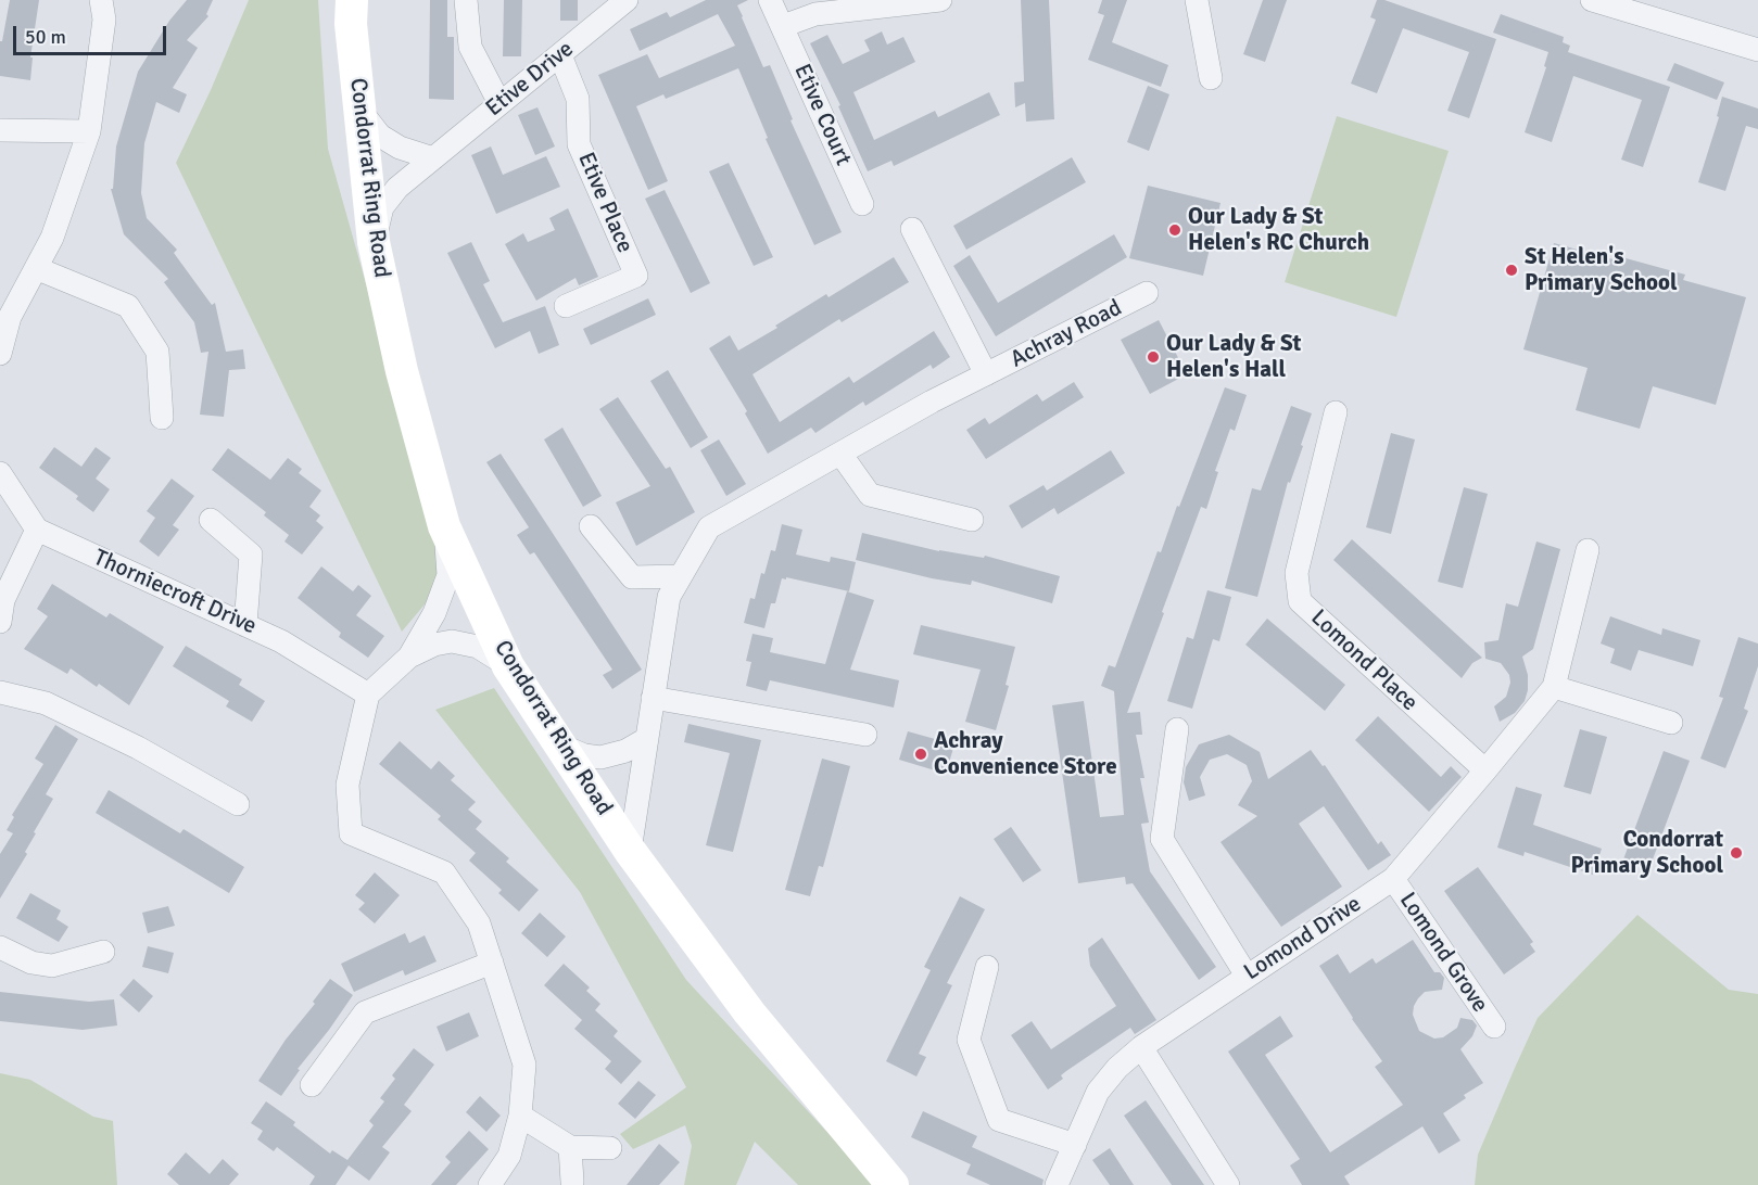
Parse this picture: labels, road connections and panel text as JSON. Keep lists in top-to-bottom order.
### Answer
{
  "streets": {
    "street": [
      "Etive Drive",
      "Etive Court",
      "Condorrat Ring Road",
      "Etive Place",
      "Achray Road",
      "Thorniecroft Drive",
      "Lomond Place",
      "Lomond Drive",
      "Lomond Grove"
    ]
  },
  "crossings": [
    ["Etive Drive", "Condorrat Ring Road"],
    ["Etive Drive", "Etive Place"],
    ["Condorrat Ring Road", "Achray Road"],
    ["Lomond Place", "Lomond Drive"],
    ["Lomond Drive", "Lomond Grove"]
  ],
  "places": [
    "Our Lady & St Helen's RC Church",
    "St Helen's Primary School",
    "Our Lady & St Helen's Hall",
    "Achray Convenience Store",
    "Condorrat Primary School"
  ],
  "scale_bar": "50 m"
}
